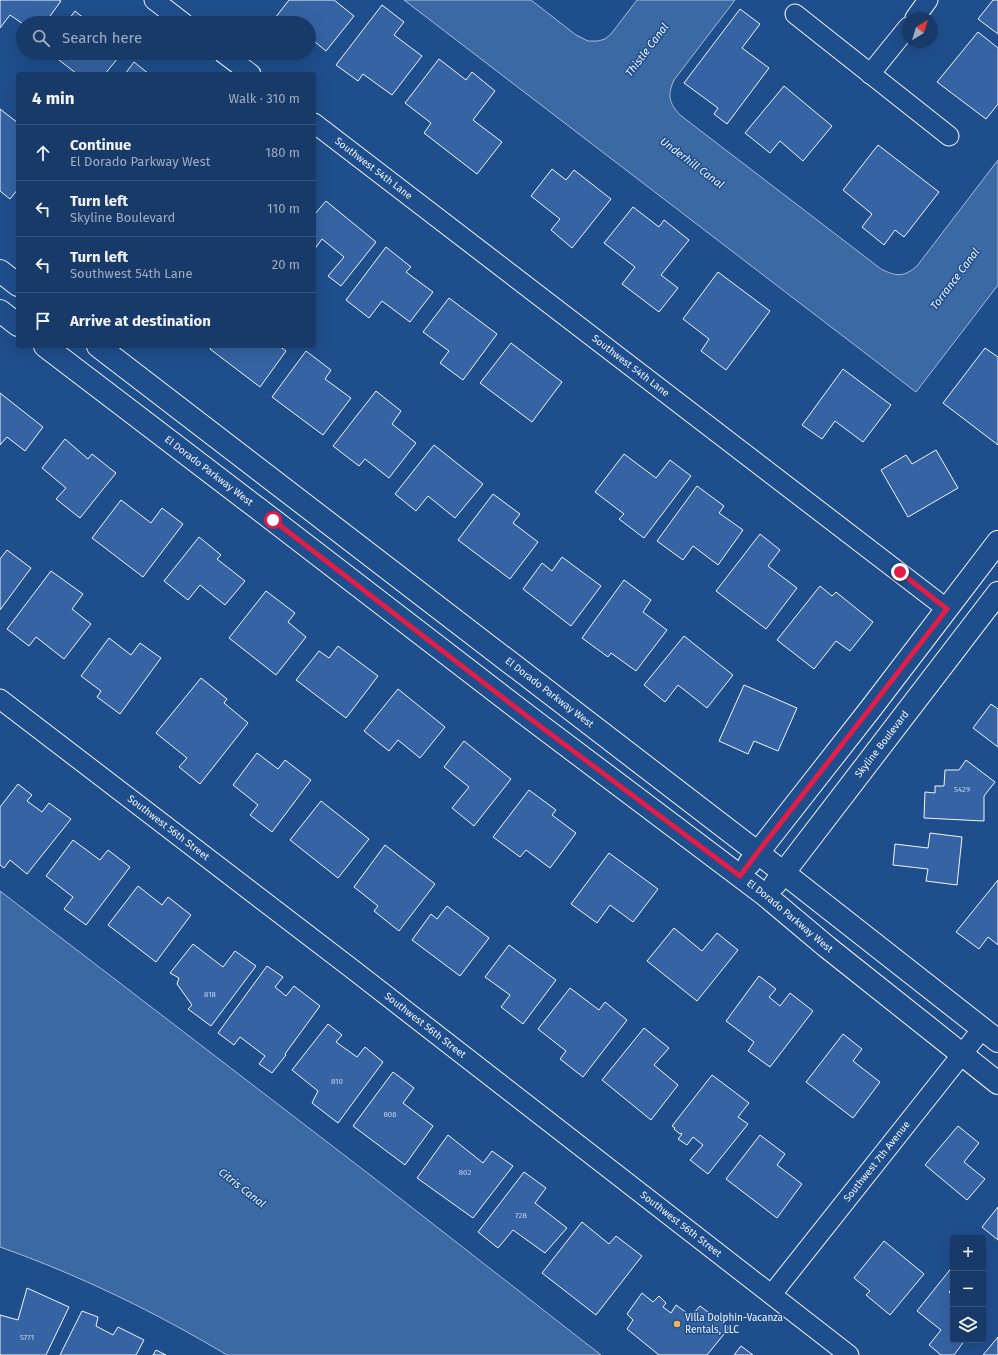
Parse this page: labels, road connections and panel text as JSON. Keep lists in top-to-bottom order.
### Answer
{
  "streets": {
    "street": [
      "Southwest 54th Lane",
      "El Dorado Parkway West",
      "Skyline Boulevard",
      "Southwest 56th Street",
      "Southwest 7th Avenue"
    ]
  },
  "crossings": [
    ["El Dorado Parkway West", "Skyline Boulevard"],
    ["El Dorado Parkway West", "Southwest 7th Avenue"],
    ["Southwest 56th Street", "Southwest 7th Avenue"]
  ],
  "water": [
    "Thistle Canal",
    "Underhill Canal",
    "Torrance Canal",
    "Citris Canal"
  ],
  "places": ["Villa Dolphin-Vacanza Rentals, LLC"],
  "house_numbers": [
    "5429",
    "818",
    "810",
    "806",
    "802",
    "728",
    "5771"
  ],
  "north": "top right",
  "page": {
    "search": "Search here",
    "heading": ["4 min", "Walk · 310 m"],
    "list": [
      ["Continue", "El Dorado Parkway West", "180 m"],
      ["Turn left", "Skyline Boulevard", "110 m"],
      ["Turn left", "Southwest 54th Lane", "20 m"],
      "Arrive at destination"
    ],
    "map_buttons": ["+", "−"]
  }
}
